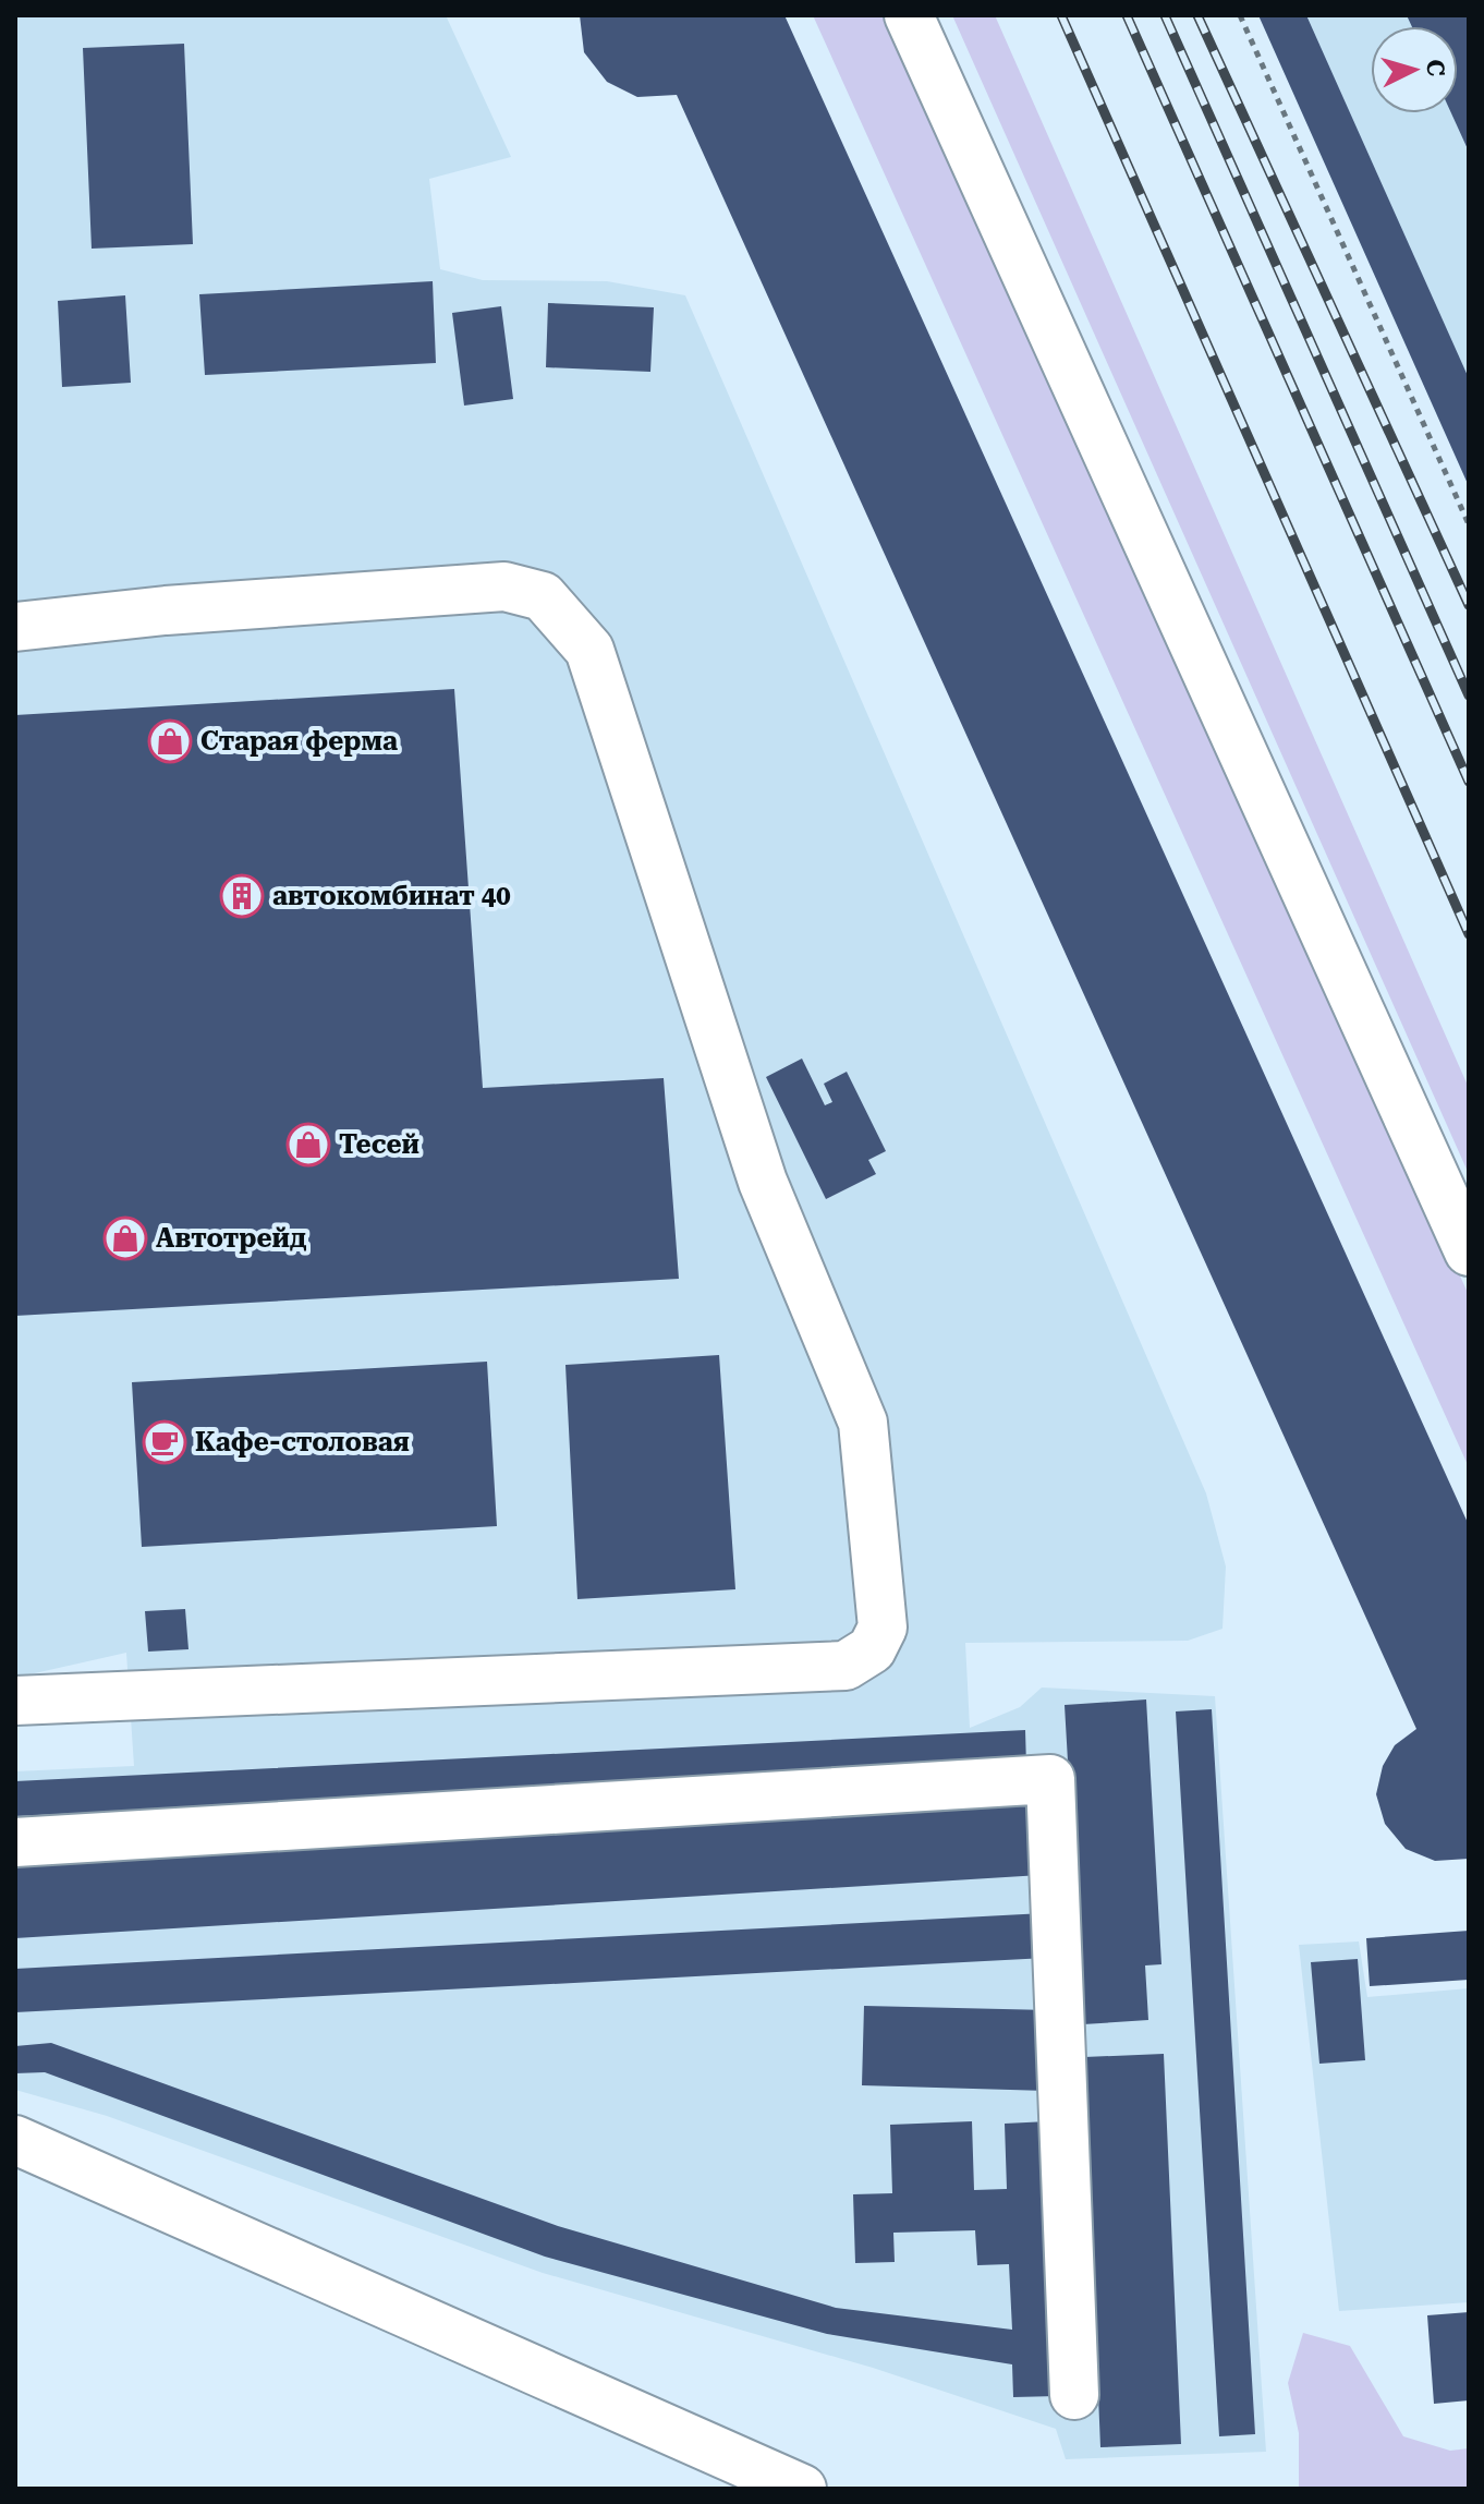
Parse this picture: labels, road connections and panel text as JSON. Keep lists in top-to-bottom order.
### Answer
{
  "places": {
    "shop": ["Старая ферма", "Тесей", "Автотрейд"],
    "building": ["автокомбинат 40"],
    "cafe": ["Кафе-столовая"]
  },
  "north": "right"
}
